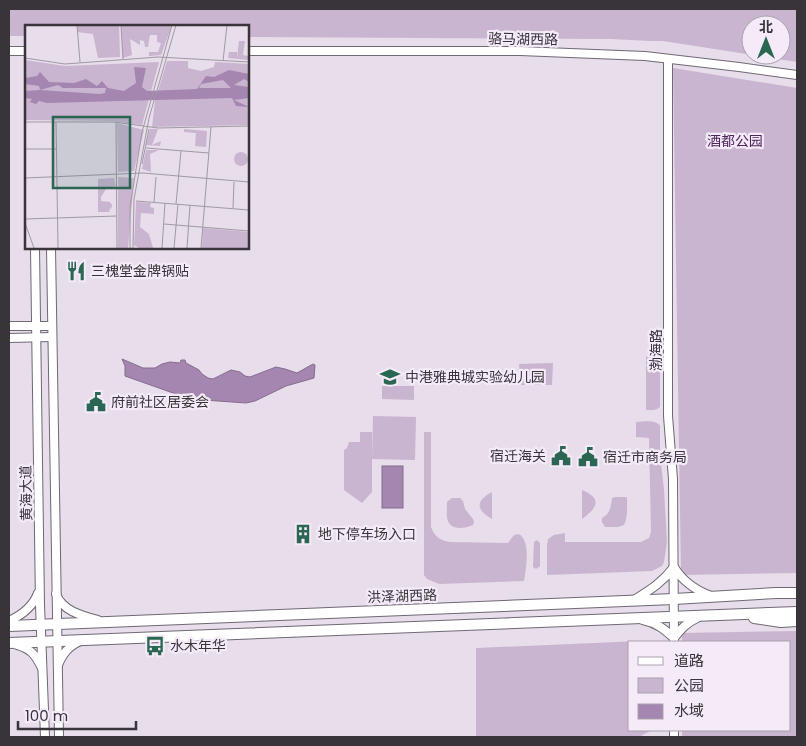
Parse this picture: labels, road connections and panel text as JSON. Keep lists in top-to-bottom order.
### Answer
{
  "streets": {
    "main road": ["洪泽湖西路"],
    "street": ["骆马湖西路", "渤海路", "黄海大道"]
  },
  "crossings": [
    ["骆马湖西路", "渤海路"],
    ["渤海路", "洪泽湖西路"],
    ["黄海大道", "洪泽湖西路"]
  ],
  "parks": ["酒都公园"],
  "places": {
    "restaurant": ["三槐堂金牌锅贴"],
    "school or university": ["中港雅典城实验幼儿园"],
    "public building": ["府前社区居委会", "宿迁海关", "宿迁市商务局"],
    "building": ["地下停车场入口"],
    "bus stop": ["水木年华"]
  },
  "legend": ["道路", "公园", "水域"],
  "scale_bar": "100 m",
  "north": "top"
}
